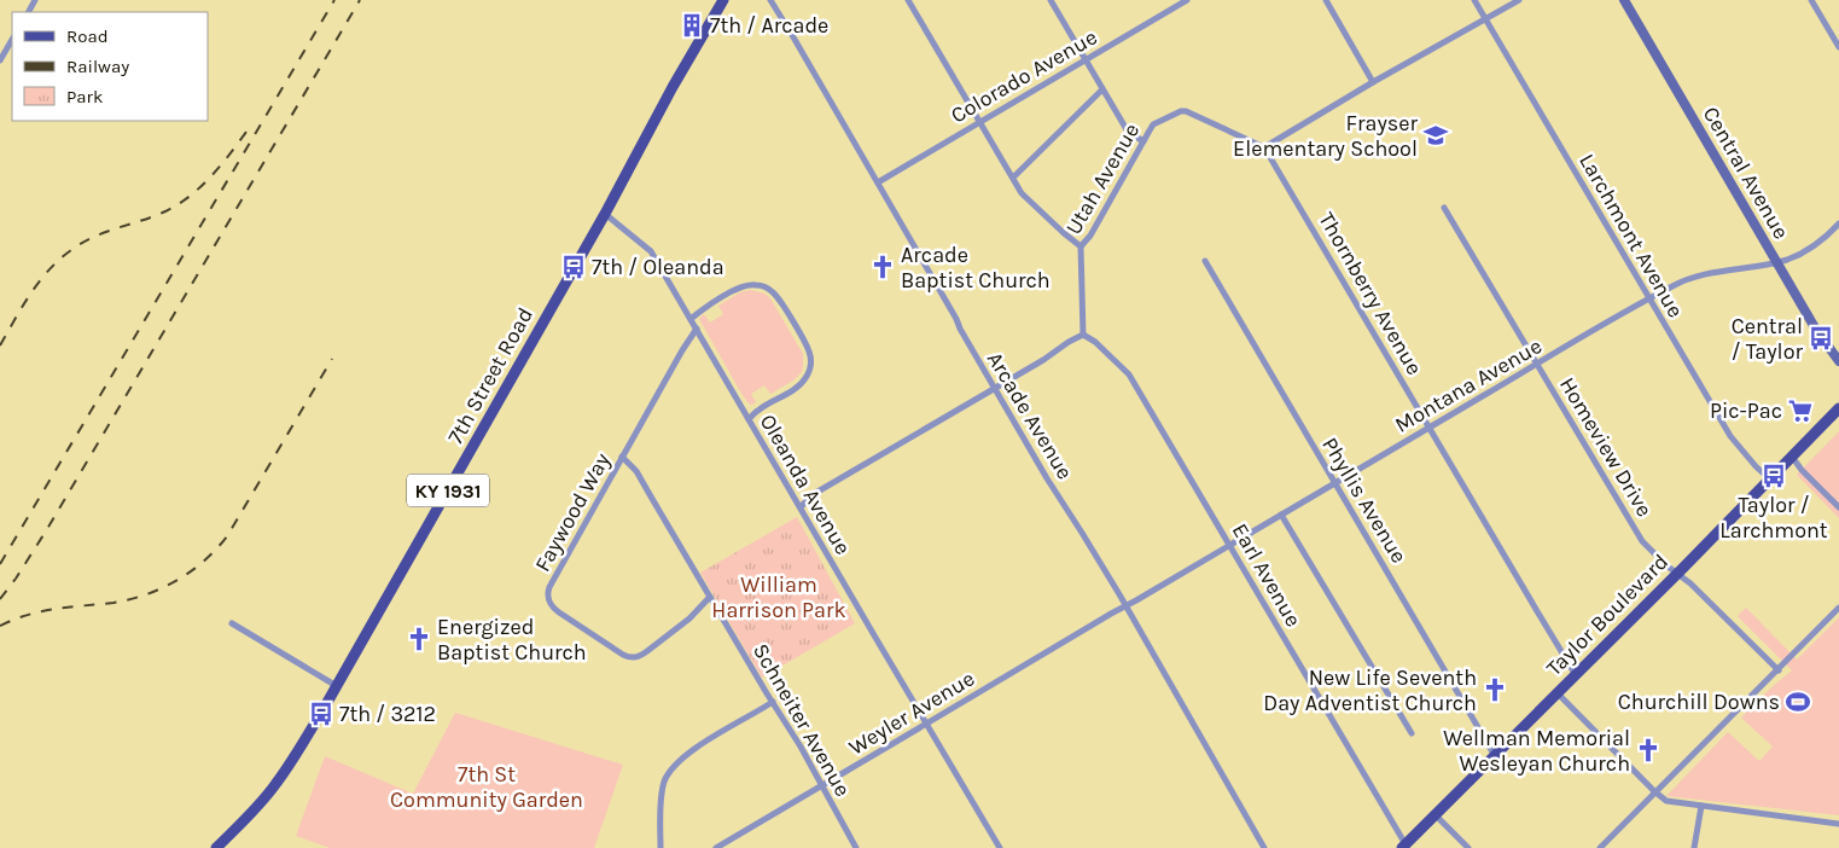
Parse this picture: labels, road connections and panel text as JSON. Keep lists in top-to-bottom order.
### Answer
{
  "streets": {
    "main road": ["7th Street Road", "KY 1931", "Taylor Boulevard"],
    "street": [
      "Colorado Avenue",
      "Central Avenue",
      "Utah Avenue",
      "Larchmont Avenue",
      "Thornberry Avenue",
      "Montana Avenue",
      "Arcade Avenue",
      "Homeview Drive",
      "Oleanda Avenue",
      "Phyllis Avenue",
      "Faywood Way",
      "Earl Avenue",
      "Weyler Avenue",
      "Schneiter Avenue"
    ]
  },
  "crossings": [
    ["Colorado Avenue", "Arcade Avenue"],
    ["Central Avenue", "Montana Avenue"],
    ["Utah Avenue", "Thornberry Avenue"],
    ["Utah Avenue", "Earl Avenue"],
    ["Larchmont Avenue", "Montana Avenue"],
    ["Larchmont Avenue", "Taylor Boulevard"],
    ["Thornberry Avenue", "Montana Avenue"],
    ["Thornberry Avenue", "Taylor Boulevard"],
    ["7th Street Road", "Oleanda Avenue"],
    ["Montana Avenue", "Arcade Avenue"],
    ["Montana Avenue", "Homeview Drive"],
    ["Montana Avenue", "Phyllis Avenue"],
    ["Montana Avenue", "Earl Avenue"],
    ["Montana Avenue", "Weyler Avenue"],
    ["Arcade Avenue", "Weyler Avenue"],
    ["Homeview Drive", "Taylor Boulevard"],
    ["Oleanda Avenue", "Faywood Way"],
    ["Oleanda Avenue", "Weyler Avenue"],
    ["Phyllis Avenue", "Taylor Boulevard"],
    ["Faywood Way", "Schneiter Avenue"],
    ["Earl Avenue", "Taylor Boulevard"],
    ["Weyler Avenue", "Schneiter Avenue"]
  ],
  "parks": ["William Harrison Park", "7th St Community Garden"],
  "places": {
    "building": ["7th / Arcade"],
    "school or university": ["Frayser Elementary School"],
    "bus stop": [
      "7th / Oleanda",
      "Central / Taylor",
      "Taylor / Larchmont",
      "7th / 3212"
    ],
    "church": [
      "Arcade Baptist Church",
      "Energized Baptist Church",
      "New Life Seventh Day Adventist Church",
      "Wellman Memorial Wesleyan Church"
    ],
    "supermarket": ["Pic-Pac"],
    "sports": ["Churchill Downs"]
  },
  "legend": ["Road", "Railway", "Park"]
}
